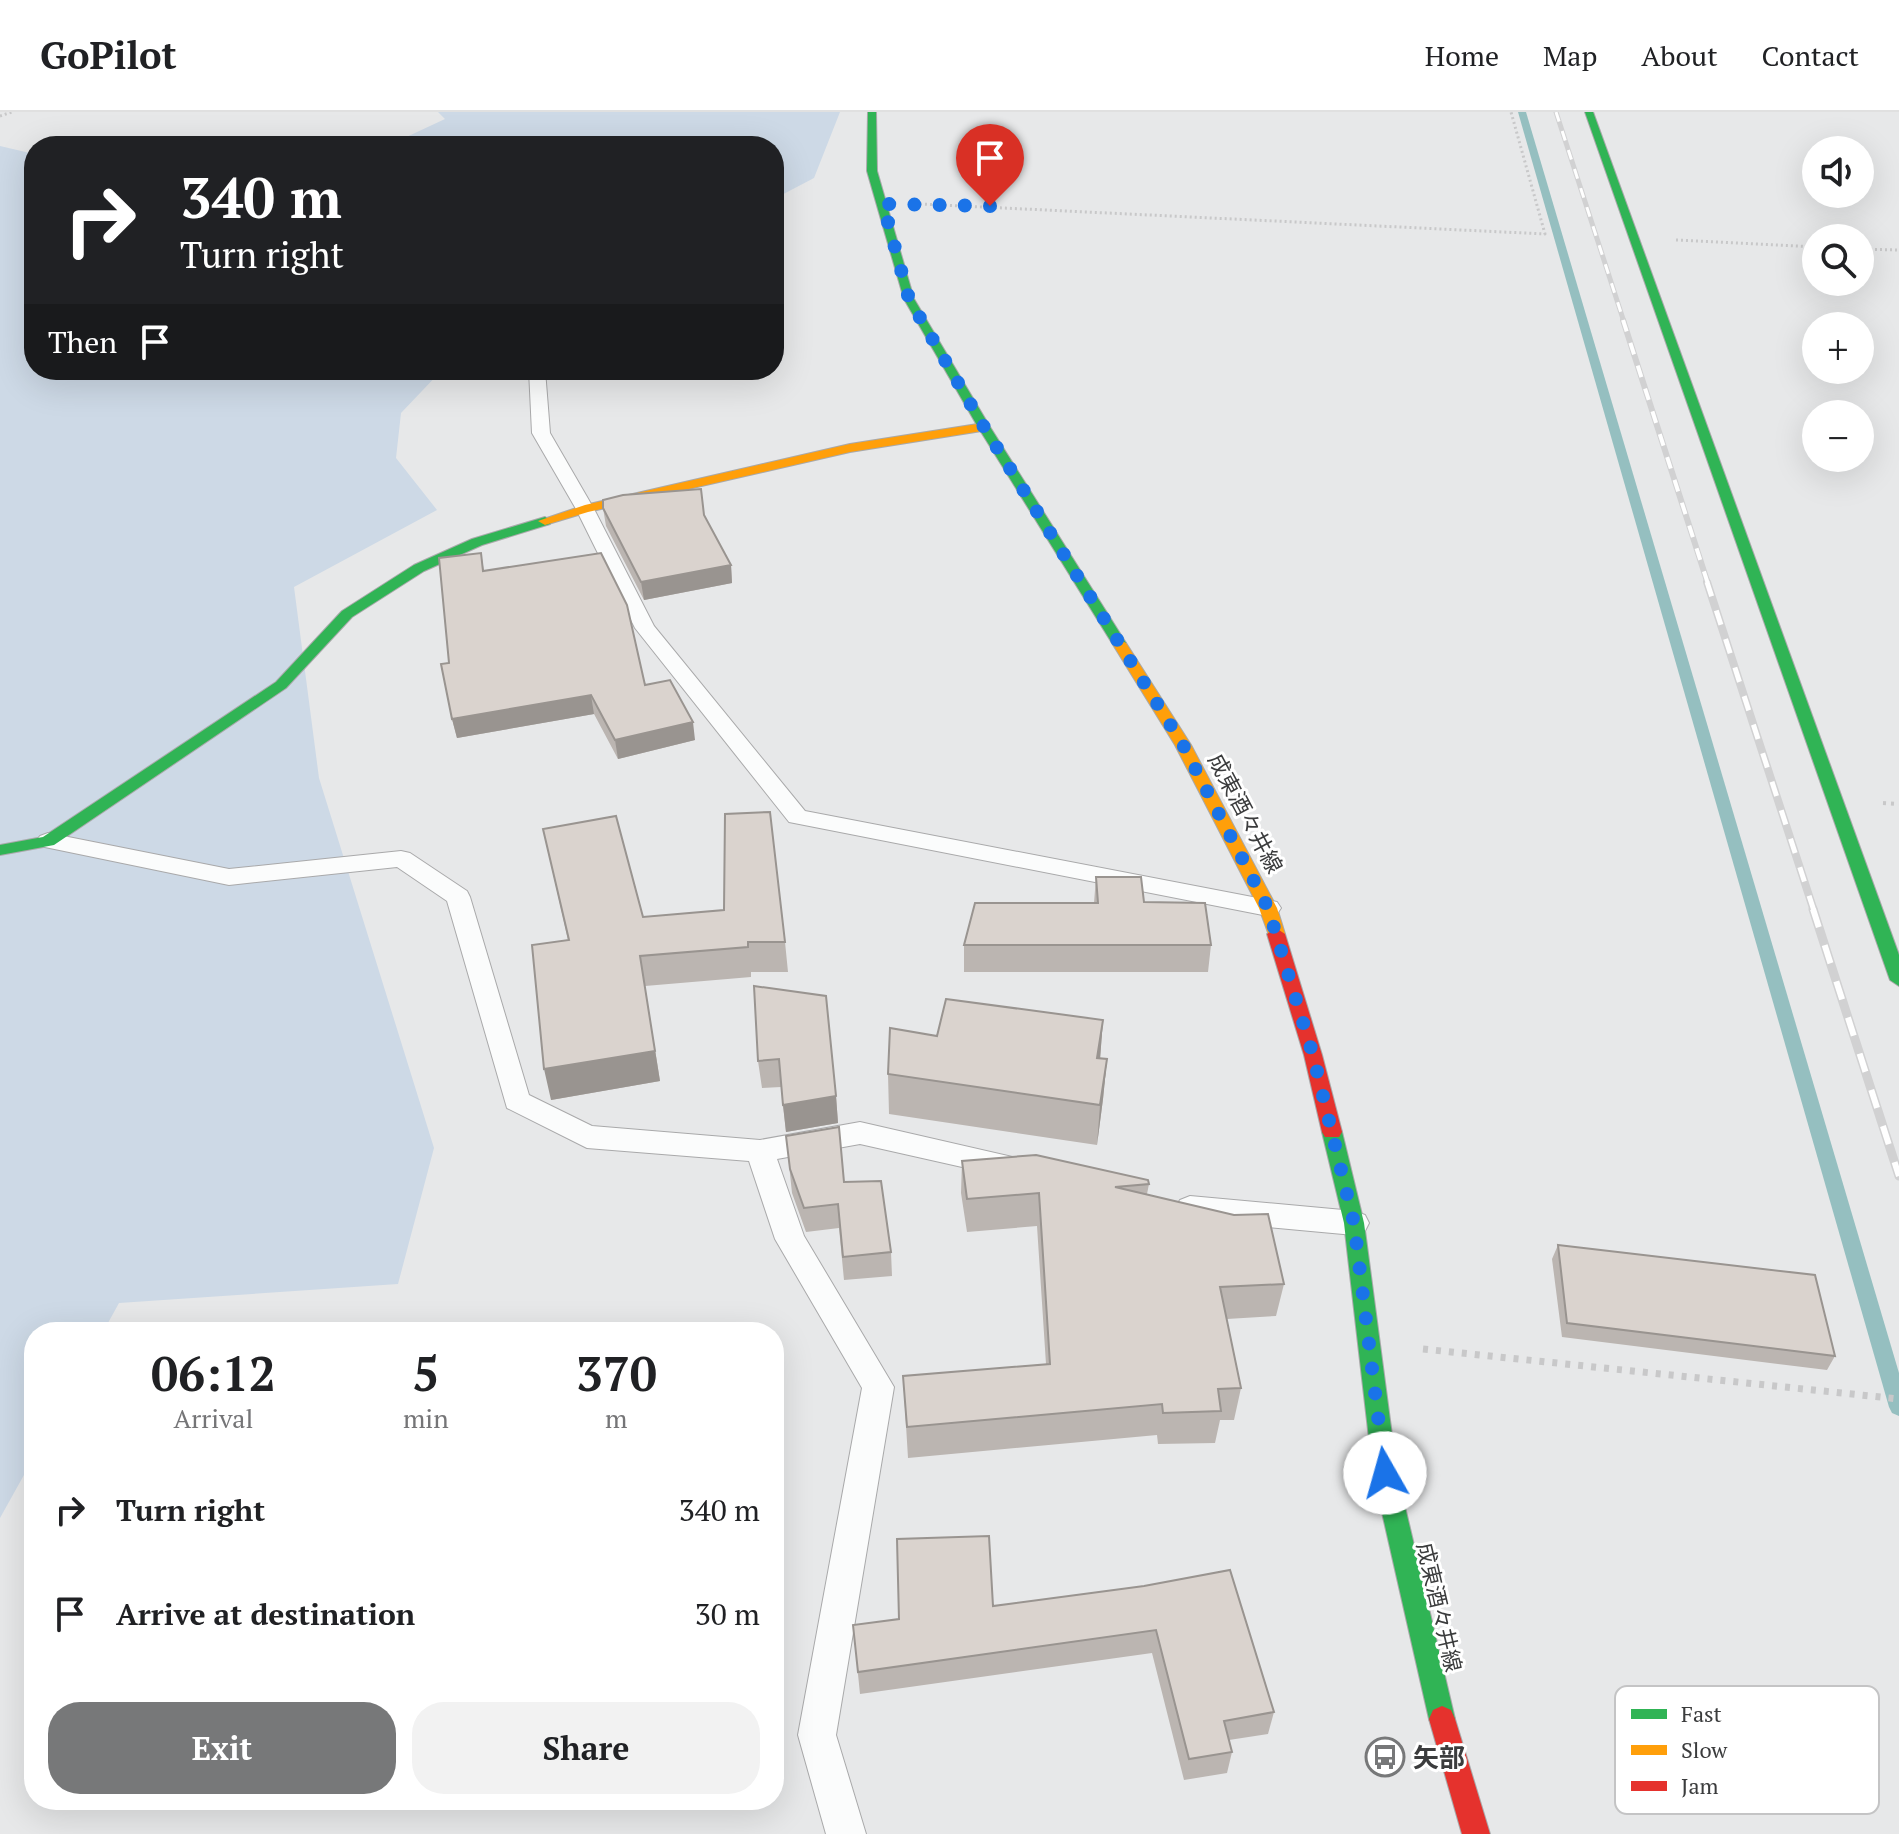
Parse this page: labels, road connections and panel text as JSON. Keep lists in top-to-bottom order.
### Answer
{
  "streets": {
    "street": ["成東酒々井線"]
  },
  "places": {
    "bus stop": ["矢部"]
  },
  "legend": ["Fast", "Slow", "Jam"],
  "page": {
    "header": "GoPilot",
    "nav": [
      "Home",
      "Map",
      "About",
      "Contact"
    ],
    "map_buttons": ["+", "−"],
    "turn": ["340 m", "Turn right"],
    "then": "Then",
    "eta": [
      "06:12",
      "Arrival",
      "5",
      "min",
      "370",
      "m"
    ],
    "list": [
      {
        "name": "Turn right",
        "value": "340 m"
      },
      {
        "name": "Arrive at destination",
        "value": "30 m"
      }
    ],
    "buttons": ["Exit", "Share"]
  }
}
